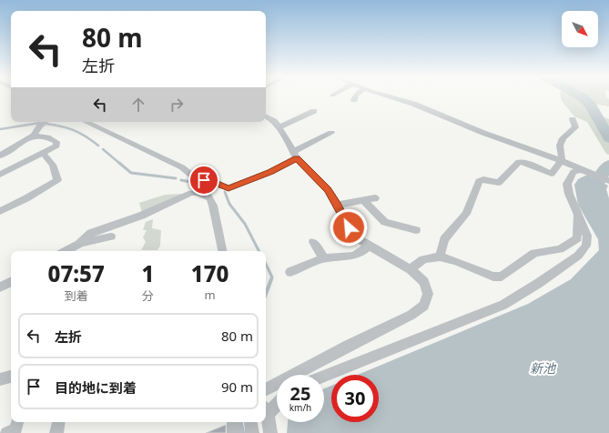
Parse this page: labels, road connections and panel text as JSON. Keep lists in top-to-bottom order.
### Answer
{
  "water": ["新池"],
  "north": "bottom right",
  "page": {
    "turn": ["80 m", "左折"],
    "eta": [
      "07:57",
      "到着",
      "1",
      "分",
      "170",
      "m"
    ],
    "list": [
      {
        "name": "左折",
        "value": "80 m"
      },
      {
        "name": "目的地に到着",
        "value": "90 m"
      }
    ],
    "speed": "25 km/h",
    "limit": "30"
  }
}
